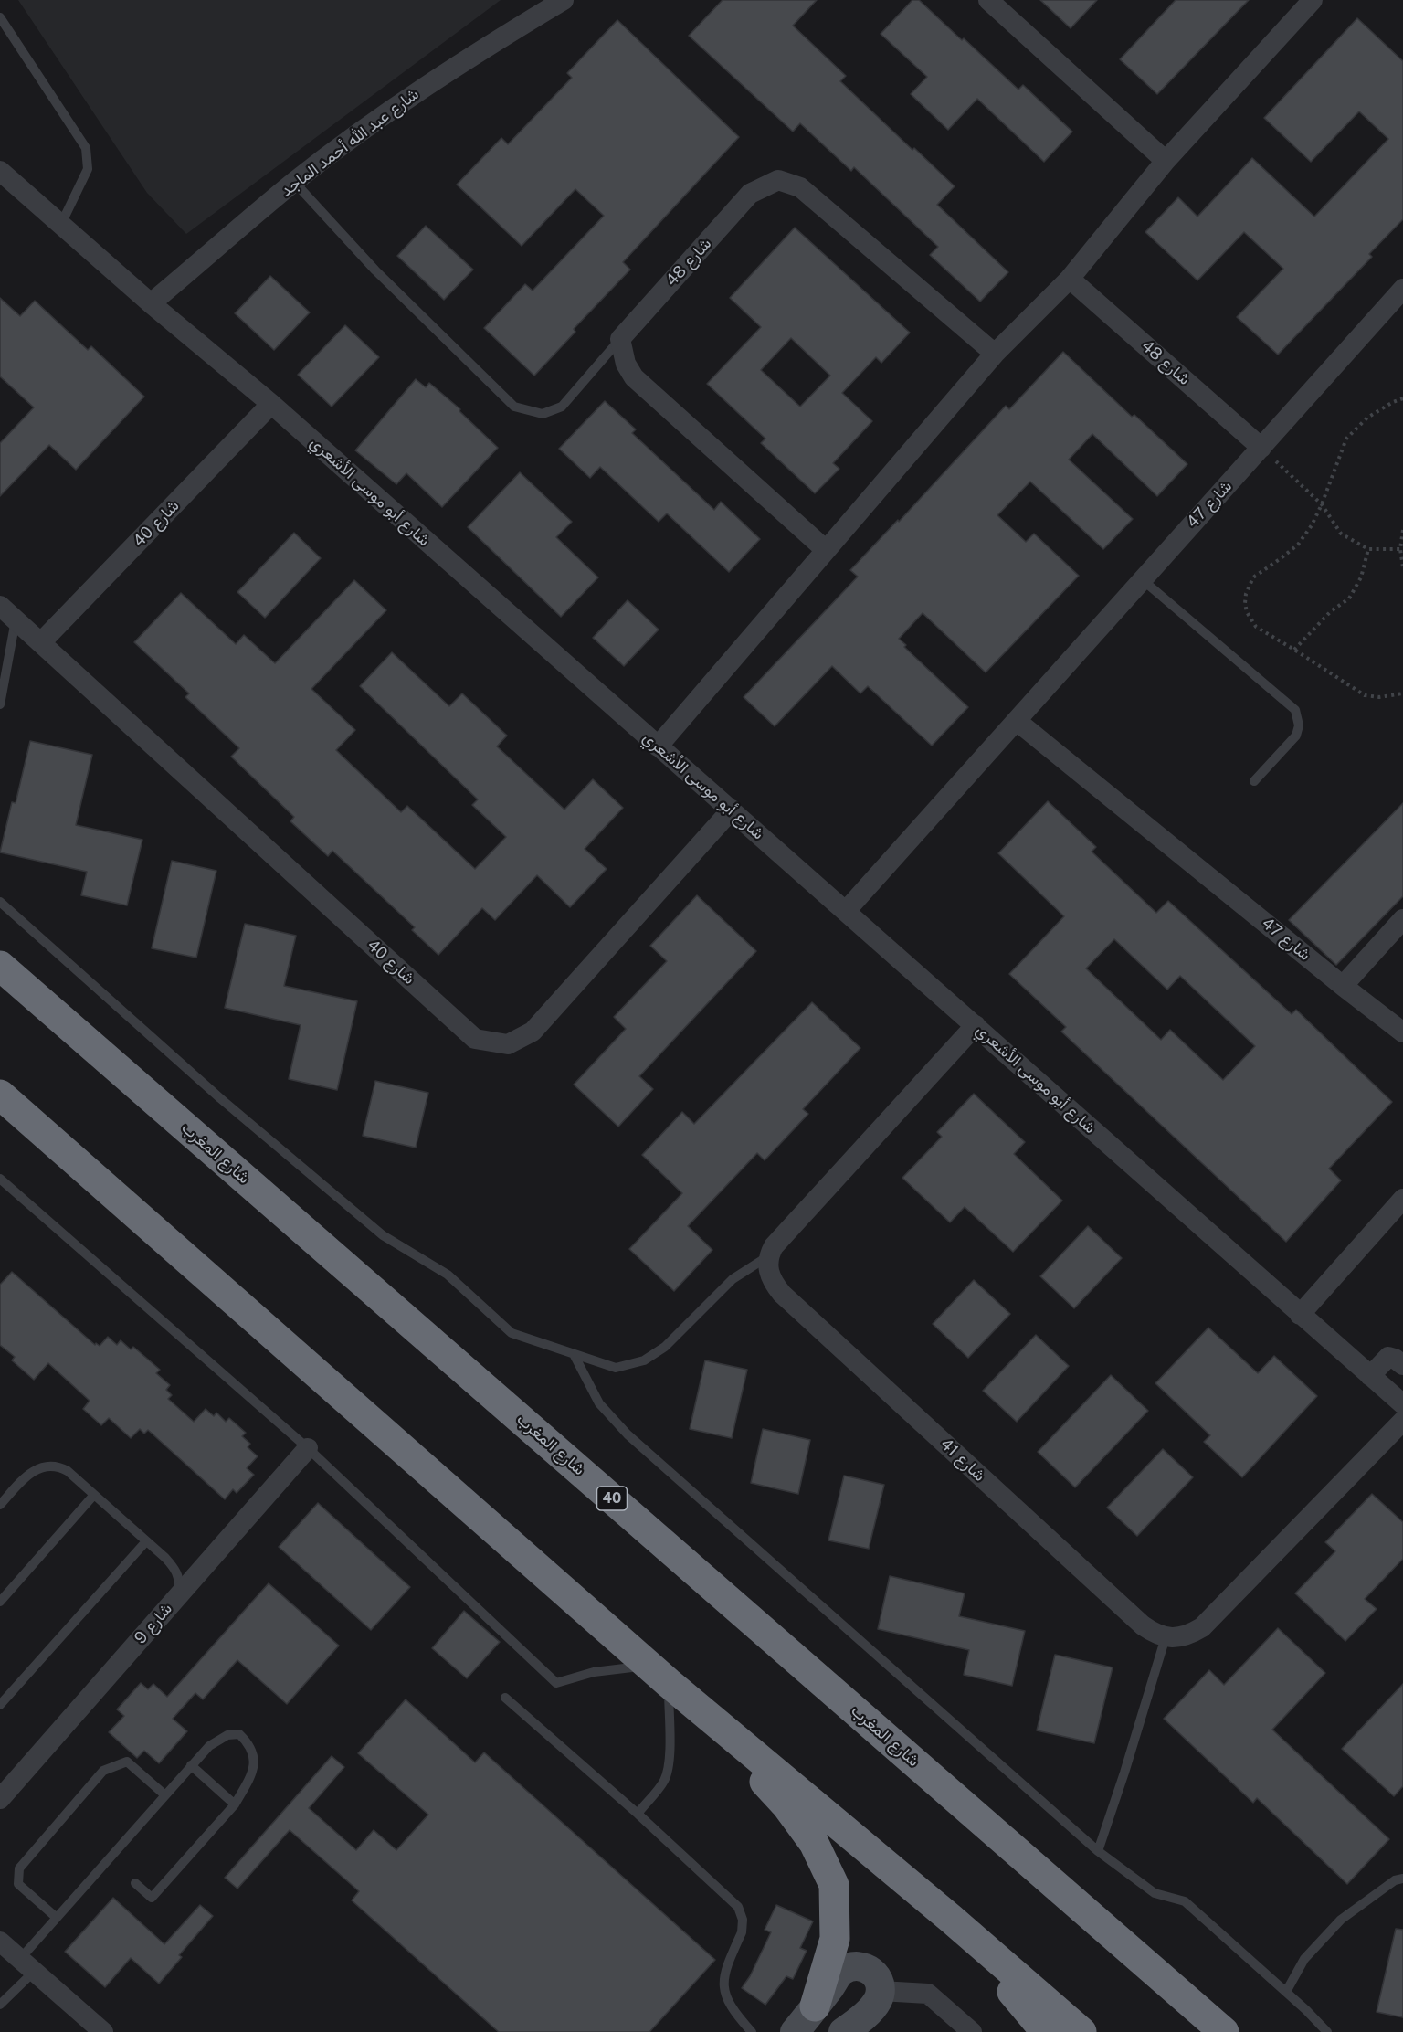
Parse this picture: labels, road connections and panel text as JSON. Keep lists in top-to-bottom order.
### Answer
{
  "streets": {
    "highway": ["شارع المغرب", "40"],
    "street": [
      "شارع عبد الله أحمد الماجد",
      "شارع 48",
      "شارع أبو موسى الأشعري",
      "شارع 47",
      "شارع 40",
      "شارع 41",
      "شارع 9"
    ]
  },
  "crossings": [
    ["شارع عبد الله أحمد الماجد", "شارع أبو موسى الأشعري"],
    ["شارع 48", "شارع 47"],
    ["شارع أبو موسى الأشعري", "شارع 47"],
    ["شارع أبو موسى الأشعري", "شارع 40"]
  ]
}
